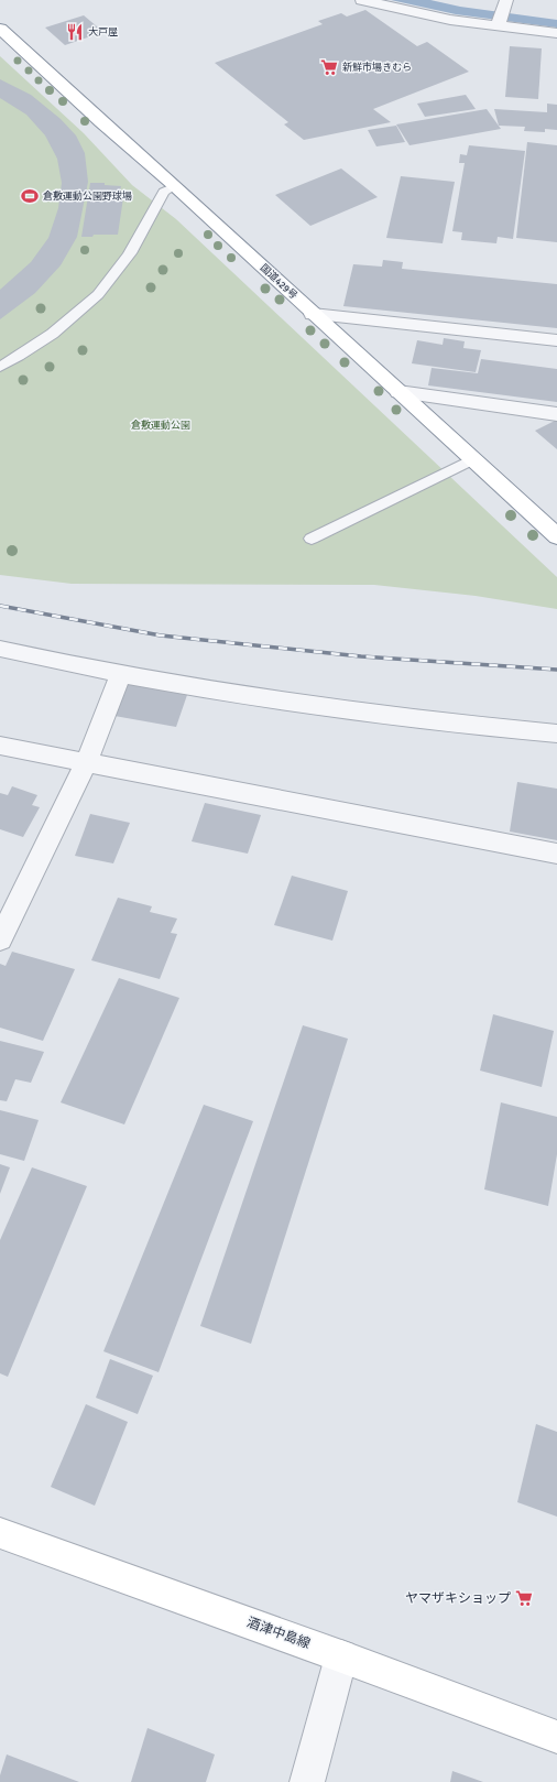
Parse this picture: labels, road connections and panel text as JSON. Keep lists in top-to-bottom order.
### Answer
{
  "streets": {
    "main road": ["国道429号", "酒津中島線"]
  },
  "parks": ["倉敷運動公園"],
  "places": {
    "restaurant": ["大戸屋"],
    "supermarket": ["新鮮市場きむら", "ヤマザキショップ"],
    "sports": ["倉敷運動公園野球場"]
  }
}
